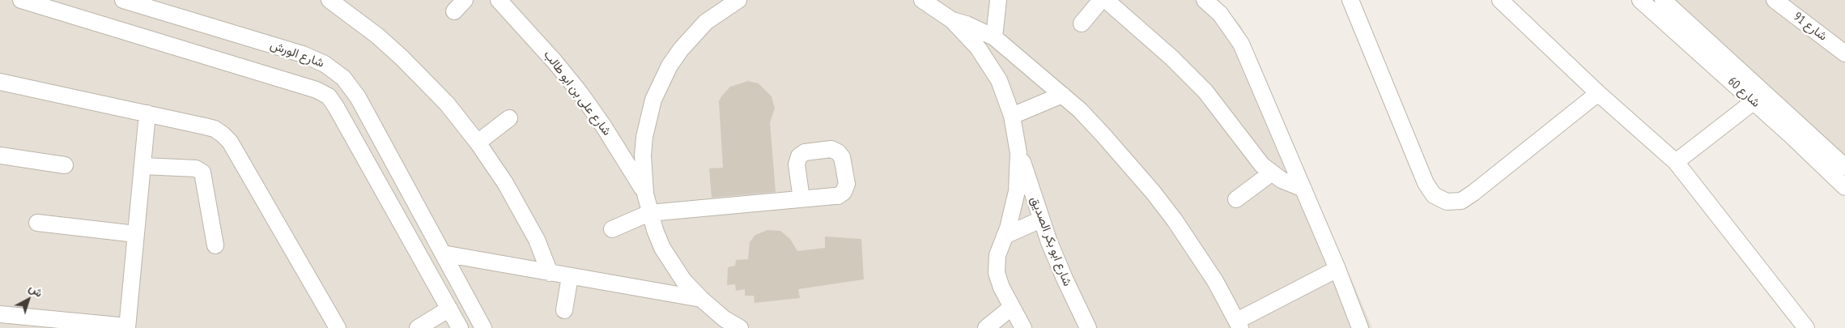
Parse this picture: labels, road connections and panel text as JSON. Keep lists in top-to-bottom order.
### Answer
{
  "streets": {
    "street": [
      "شارع 91",
      "شارع الورش",
      "شارع 60",
      "شارع على بن ابو طالب",
      "شارع ابو بكر الصديق"
    ]
  },
  "north": "top right"
}
